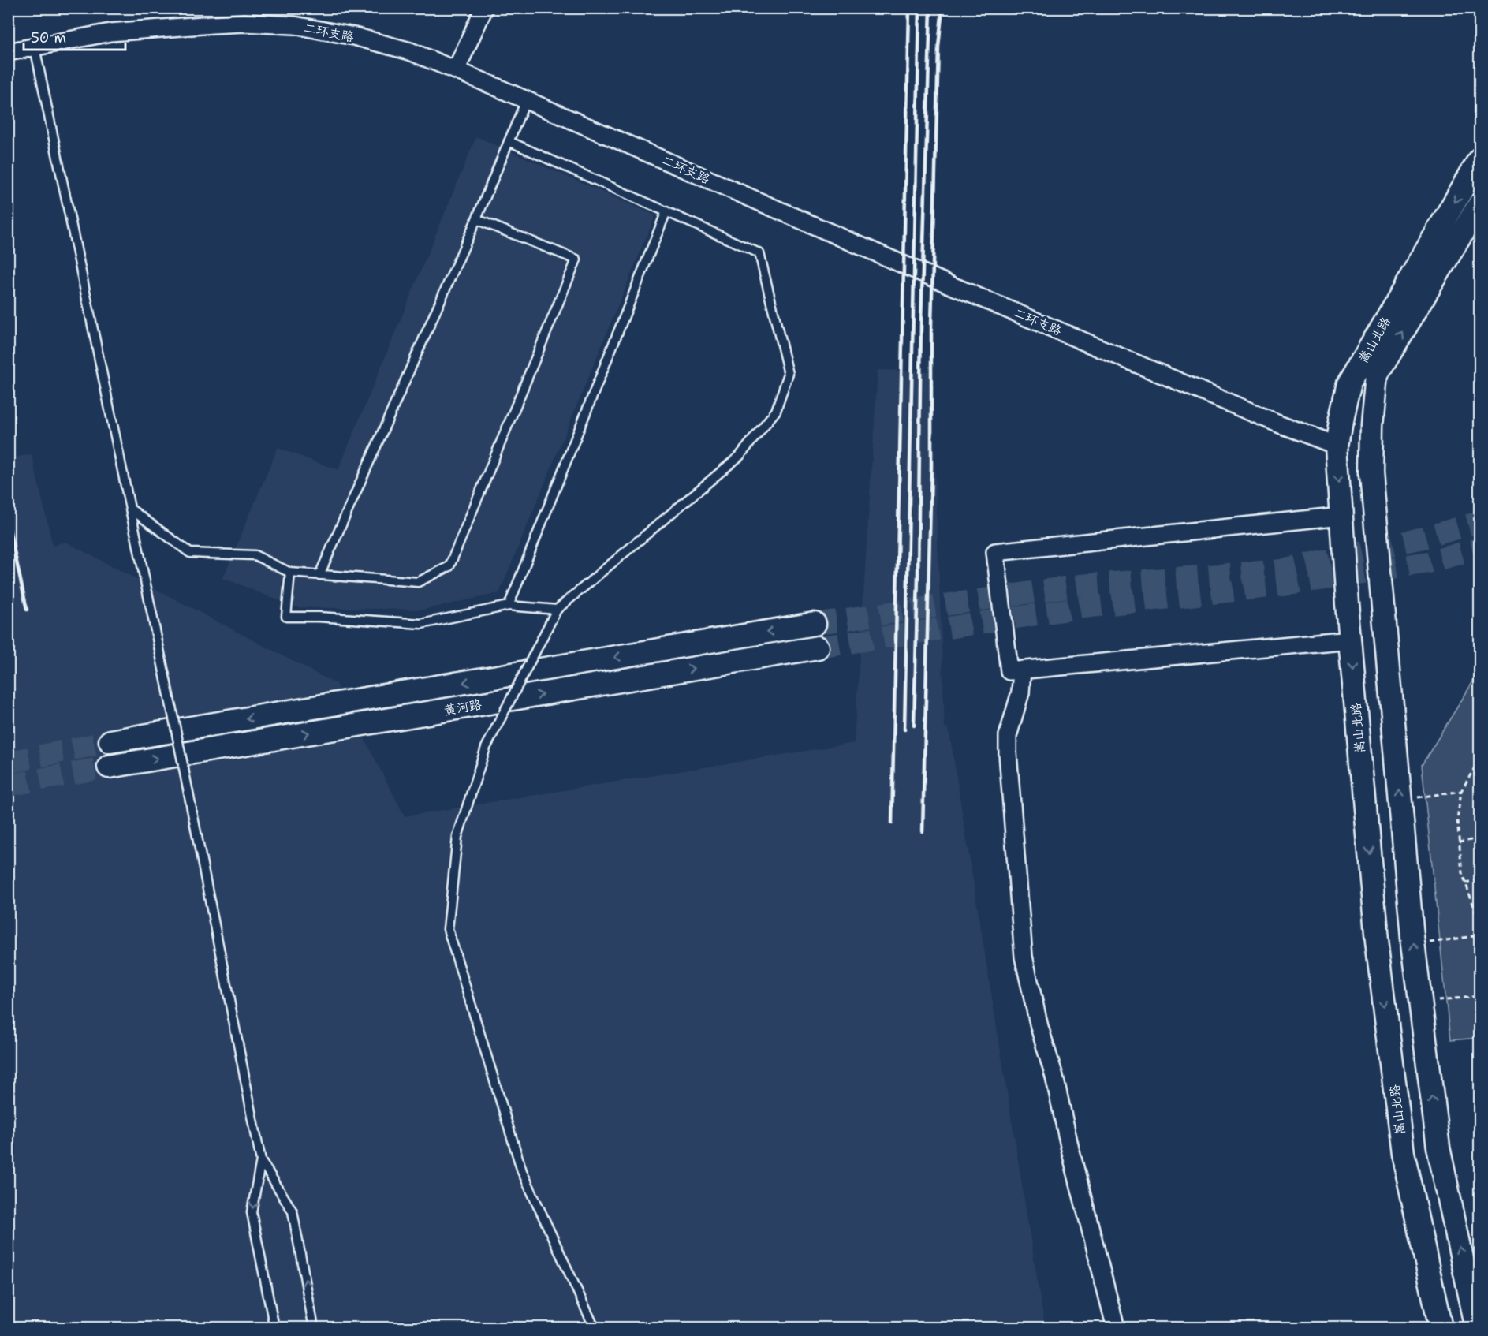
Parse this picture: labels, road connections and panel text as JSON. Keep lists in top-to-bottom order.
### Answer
{
  "streets": {
    "main road": ["嵩山北路", "黄河路"],
    "street": ["二环支路"]
  },
  "crossings": [
    ["二环支路", "嵩山北路"]
  ],
  "scale_bar": "50 m"
}
